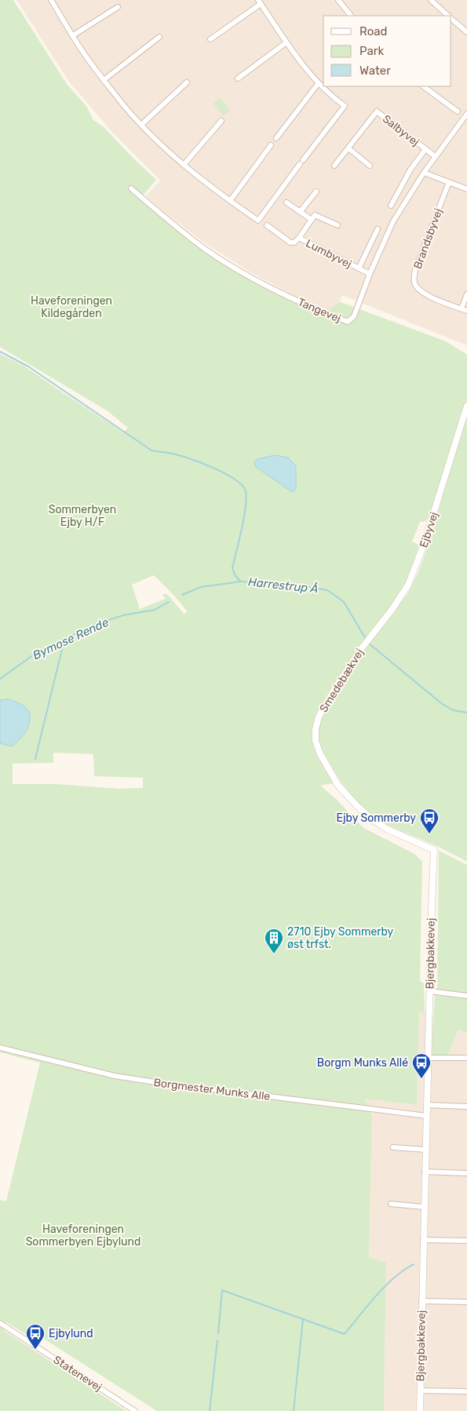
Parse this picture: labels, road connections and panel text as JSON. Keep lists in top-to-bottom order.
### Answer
{
  "streets": {
    "street": [
      "Salbyvej",
      "Brandsbyvej",
      "Lumbyvej",
      "Tangevej",
      "Ejbyvej",
      "Smedebækvej",
      "Bjergbakkevej",
      "Borgmester Munks Alle",
      "Statenevej"
    ]
  },
  "crossings": [
    ["Salbyvej", "Tangevej"],
    ["Lumbyvej", "Tangevej"],
    ["Ejbyvej", "Smedebækvej"],
    ["Smedebækvej", "Bjergbakkevej"],
    ["Bjergbakkevej", "Borgmester Munks Alle"]
  ],
  "water": ["Harrestrup Å", "Bymose Rende"],
  "parks": ["Haveforeningen Kildegården", "Sommerbyen Ejby H/F", "Haveforeningen Sommerbyen Ejbylund"],
  "places": {
    "bus stop": ["Ejby Sommerby", "Borgm Munks Allé", "Ejbylund"],
    "building": ["2710 Ejby Sommerby øst trfst."]
  },
  "legend": ["Road", "Park", "Water"]
}
